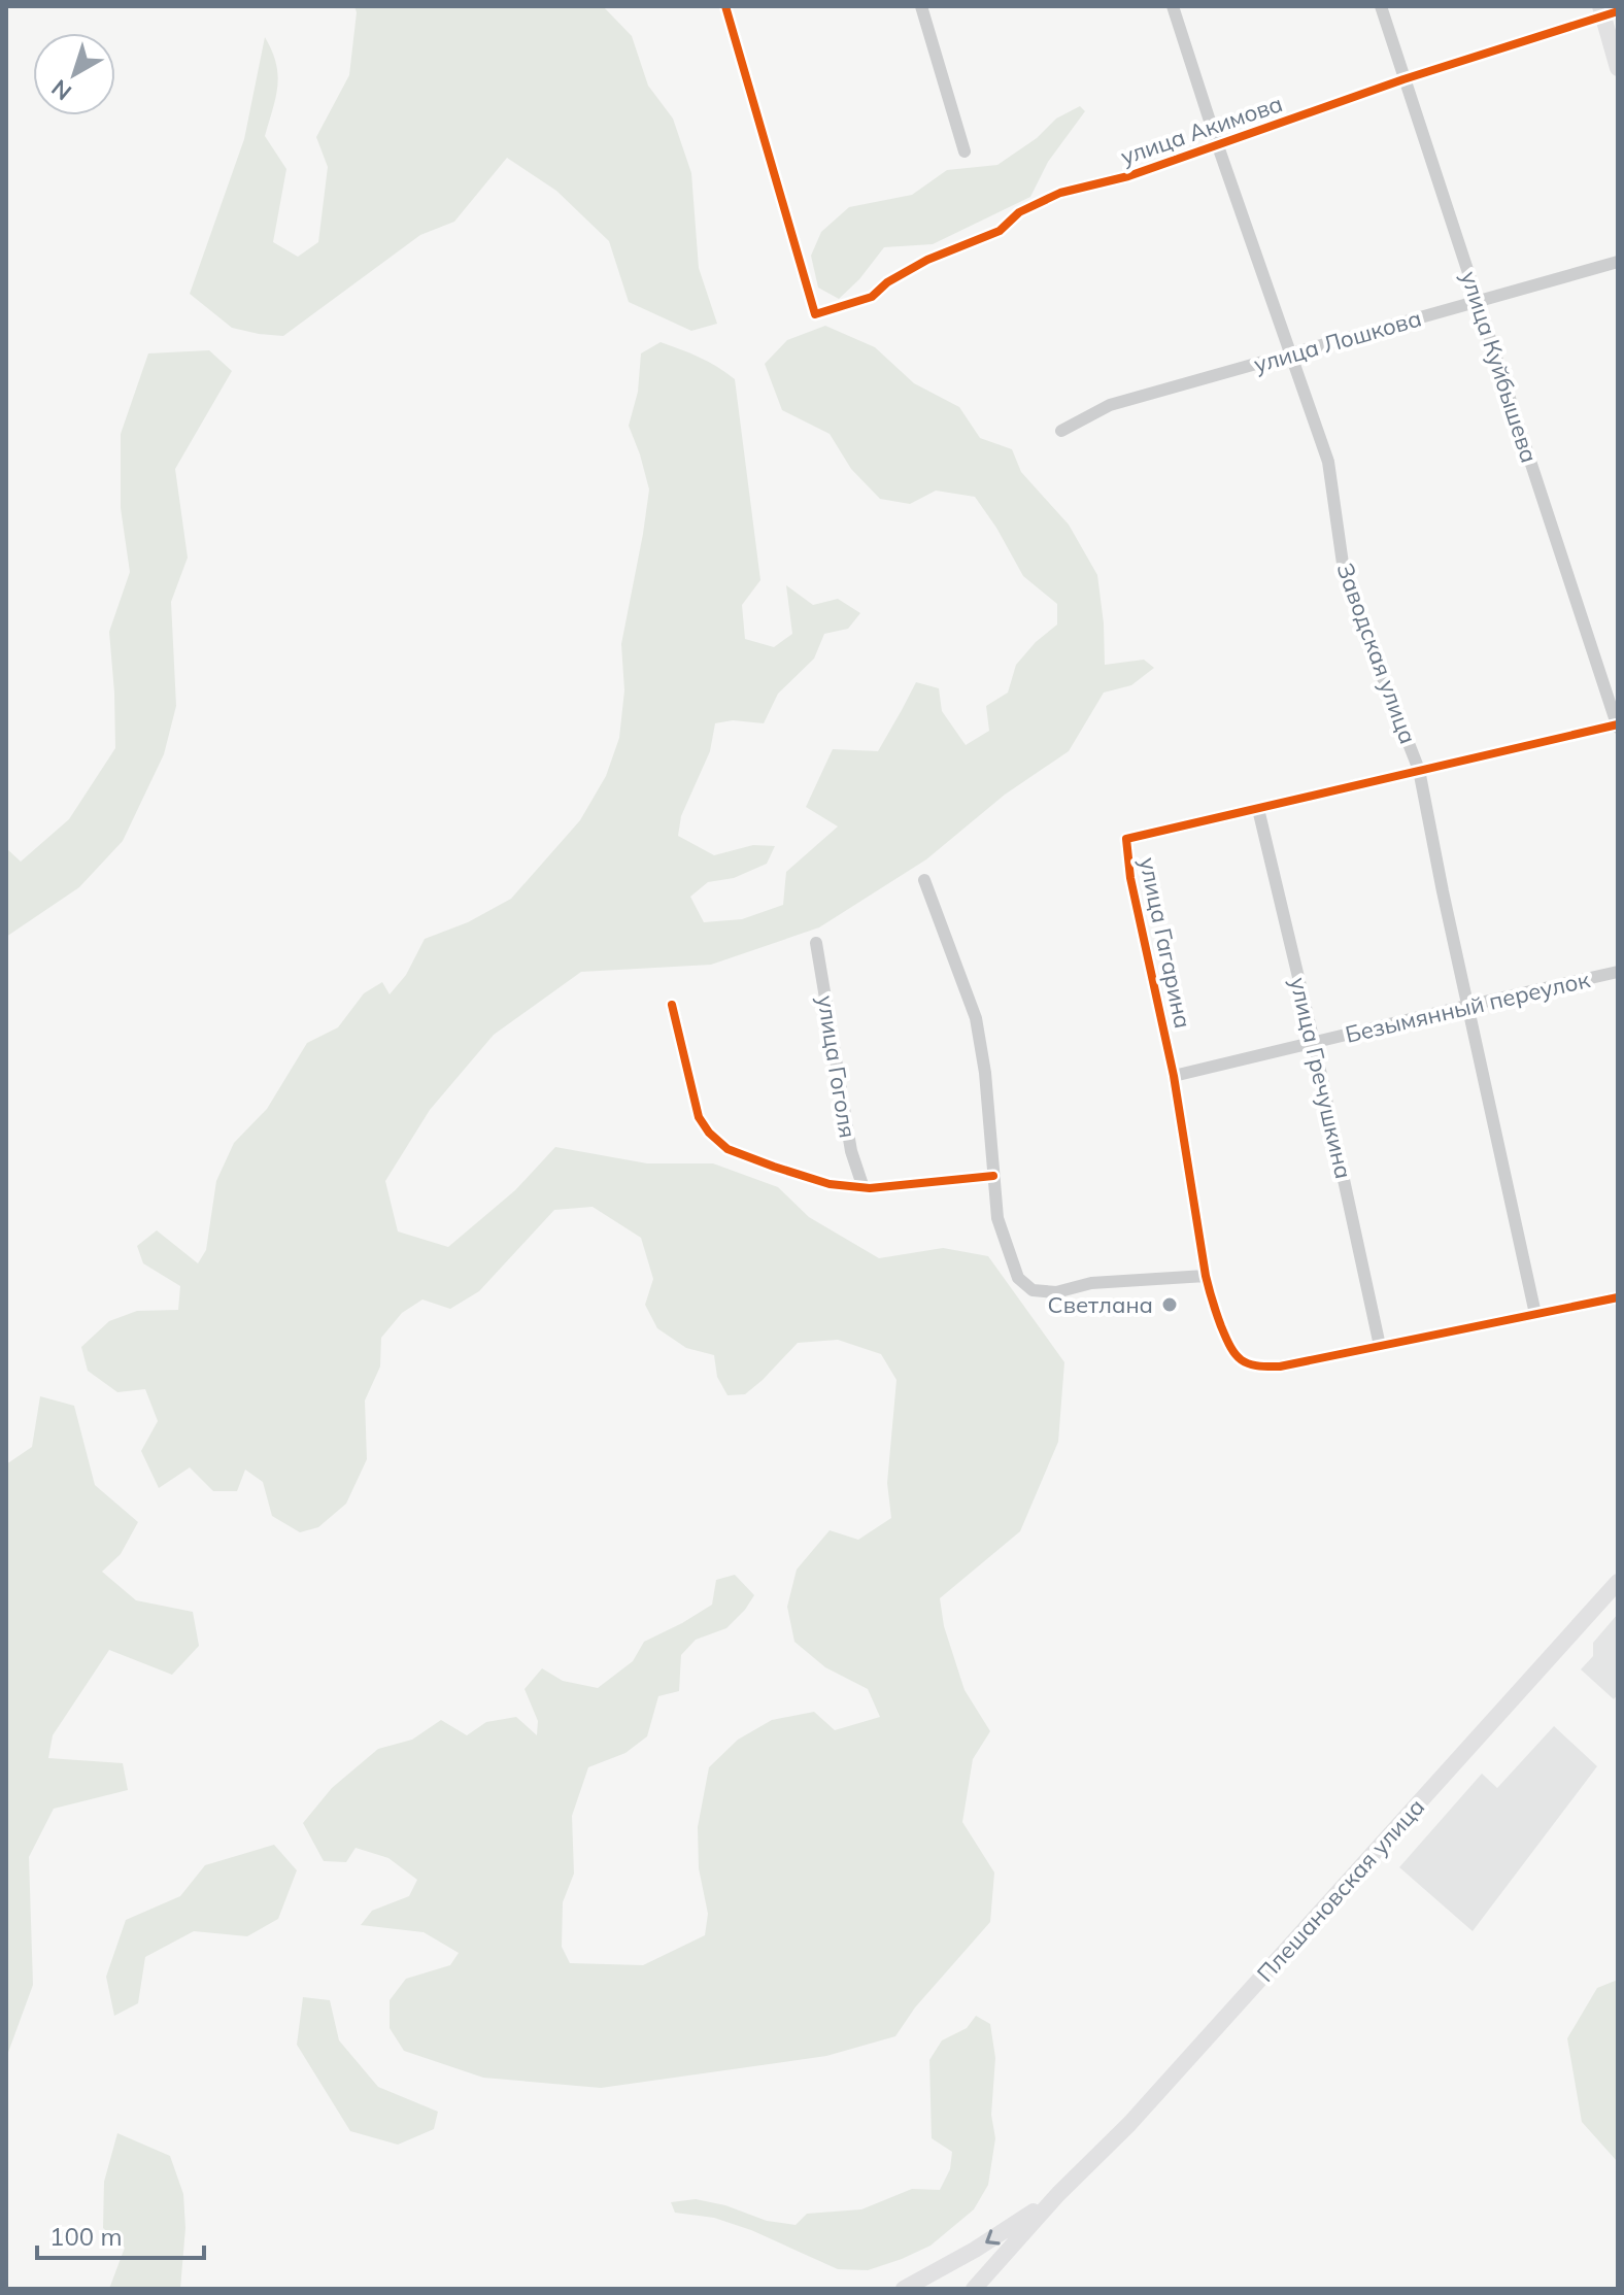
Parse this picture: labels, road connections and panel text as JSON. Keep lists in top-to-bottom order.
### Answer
{
  "streets": {
    "main road": ["Плешановская улица"],
    "street": [
      "улица Акимова",
      "улица Лошкова",
      "улица Куйбышева",
      "Заводская улица",
      "улица Гагарина",
      "Безымянный переулок",
      "улица Гоголя",
      "улица Гречушкина"
    ]
  },
  "crossings": [
    ["улица Акимова", "улица Куйбышева"],
    ["улица Акимова", "Заводская улица"],
    ["улица Лошкова", "улица Куйбышева"],
    ["улица Лошкова", "Заводская улица"],
    ["улица Куйбышева", "улица Гагарина"],
    ["Заводская улица", "улица Гагарина"],
    ["Заводская улица", "Безымянный переулок"],
    ["улица Гагарина", "Безымянный переулок"],
    ["улица Гагарина", "улица Гречушкина"],
    ["Безымянный переулок", "улица Гречушкина"]
  ],
  "places": ["Светлана"],
  "scale_bar": "100 m",
  "north": "bottom left"
}
